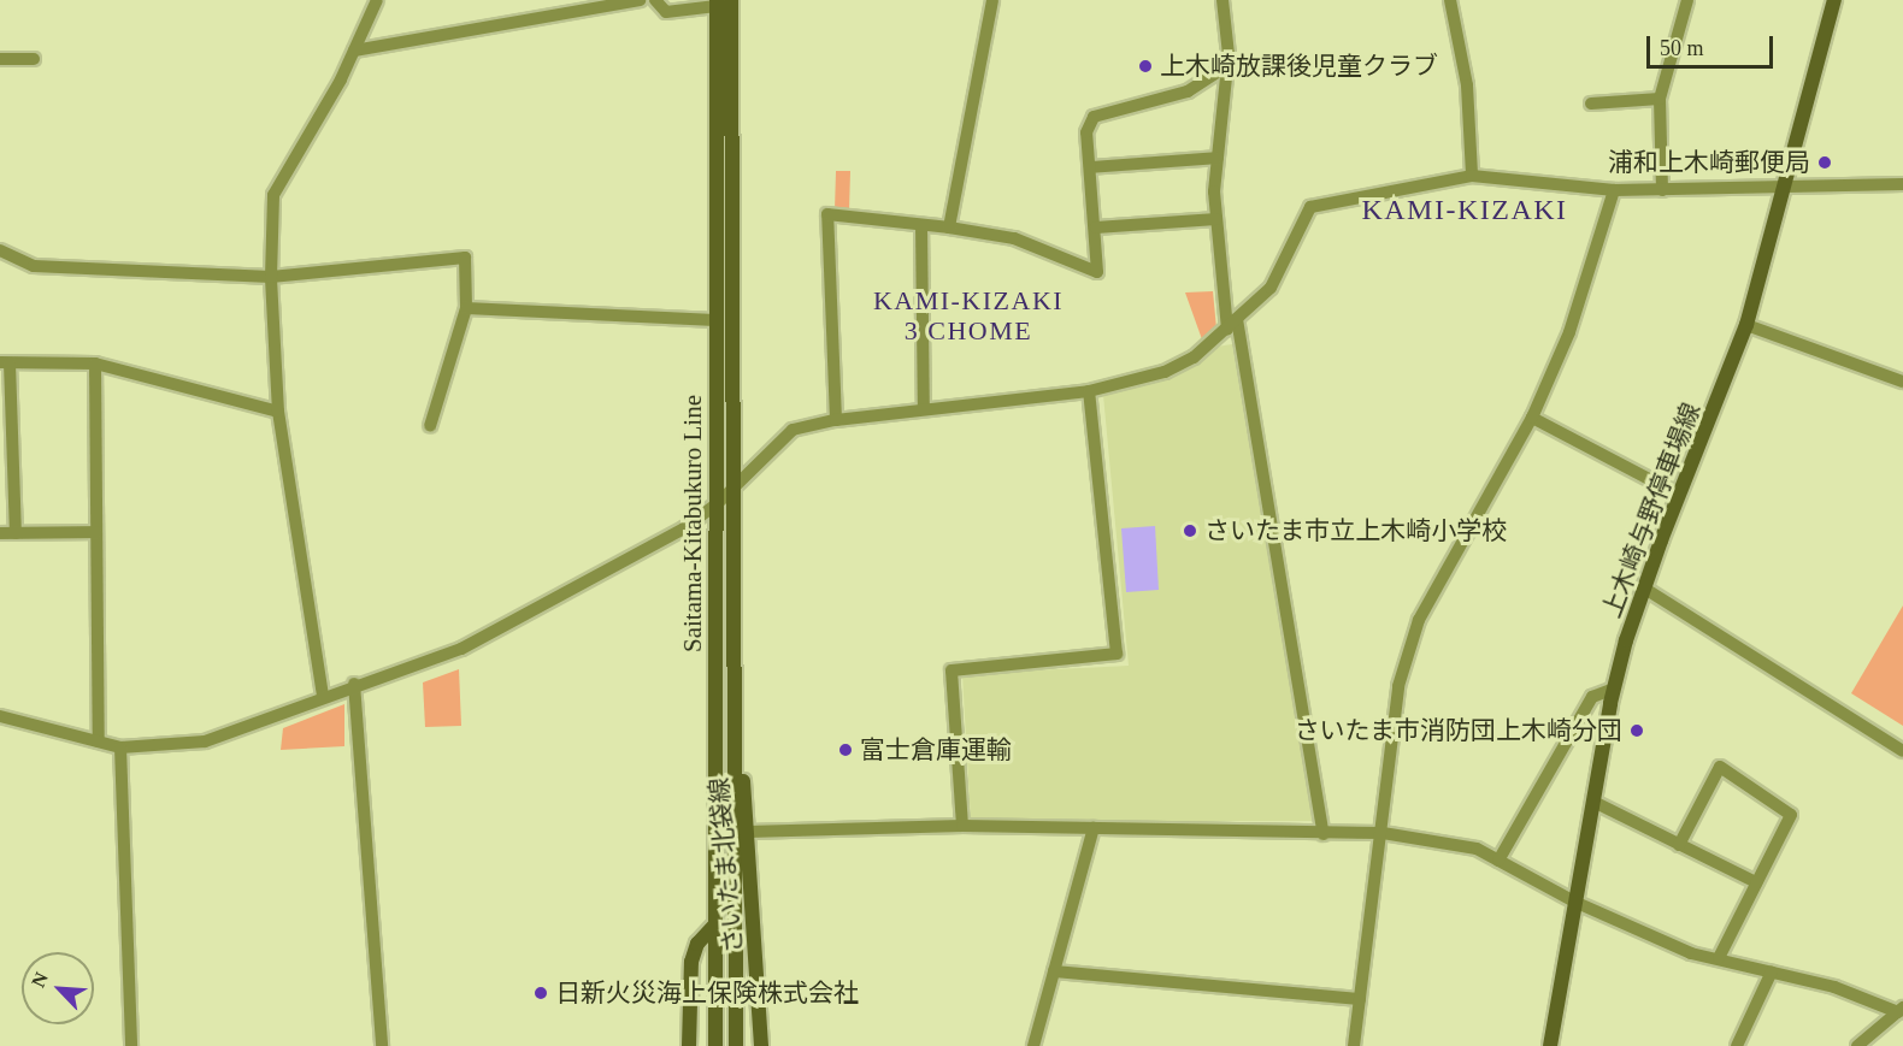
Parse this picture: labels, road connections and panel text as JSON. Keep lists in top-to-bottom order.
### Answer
{
  "streets": {
    "main road": ["上木崎与野停車場線", "Saitama-Kitabukuro Line", "さいたま北袋線"]
  },
  "crossings": [
    ["Saitama-Kitabukuro Line", "さいたま北袋線"]
  ],
  "districts": ["KAMI-KIZAKI", "KAMI-KIZAKI 3 CHOME"],
  "places": [
    "上木崎放課後児童クラブ",
    "浦和上木崎郵便局",
    "さいたま市立上木崎小学校",
    "さいたま市消防団上木崎分団",
    "富士倉庫運輸",
    "日新火災海上保険株式会社"
  ],
  "scale_bar": "50 m",
  "north": "top left"
}
